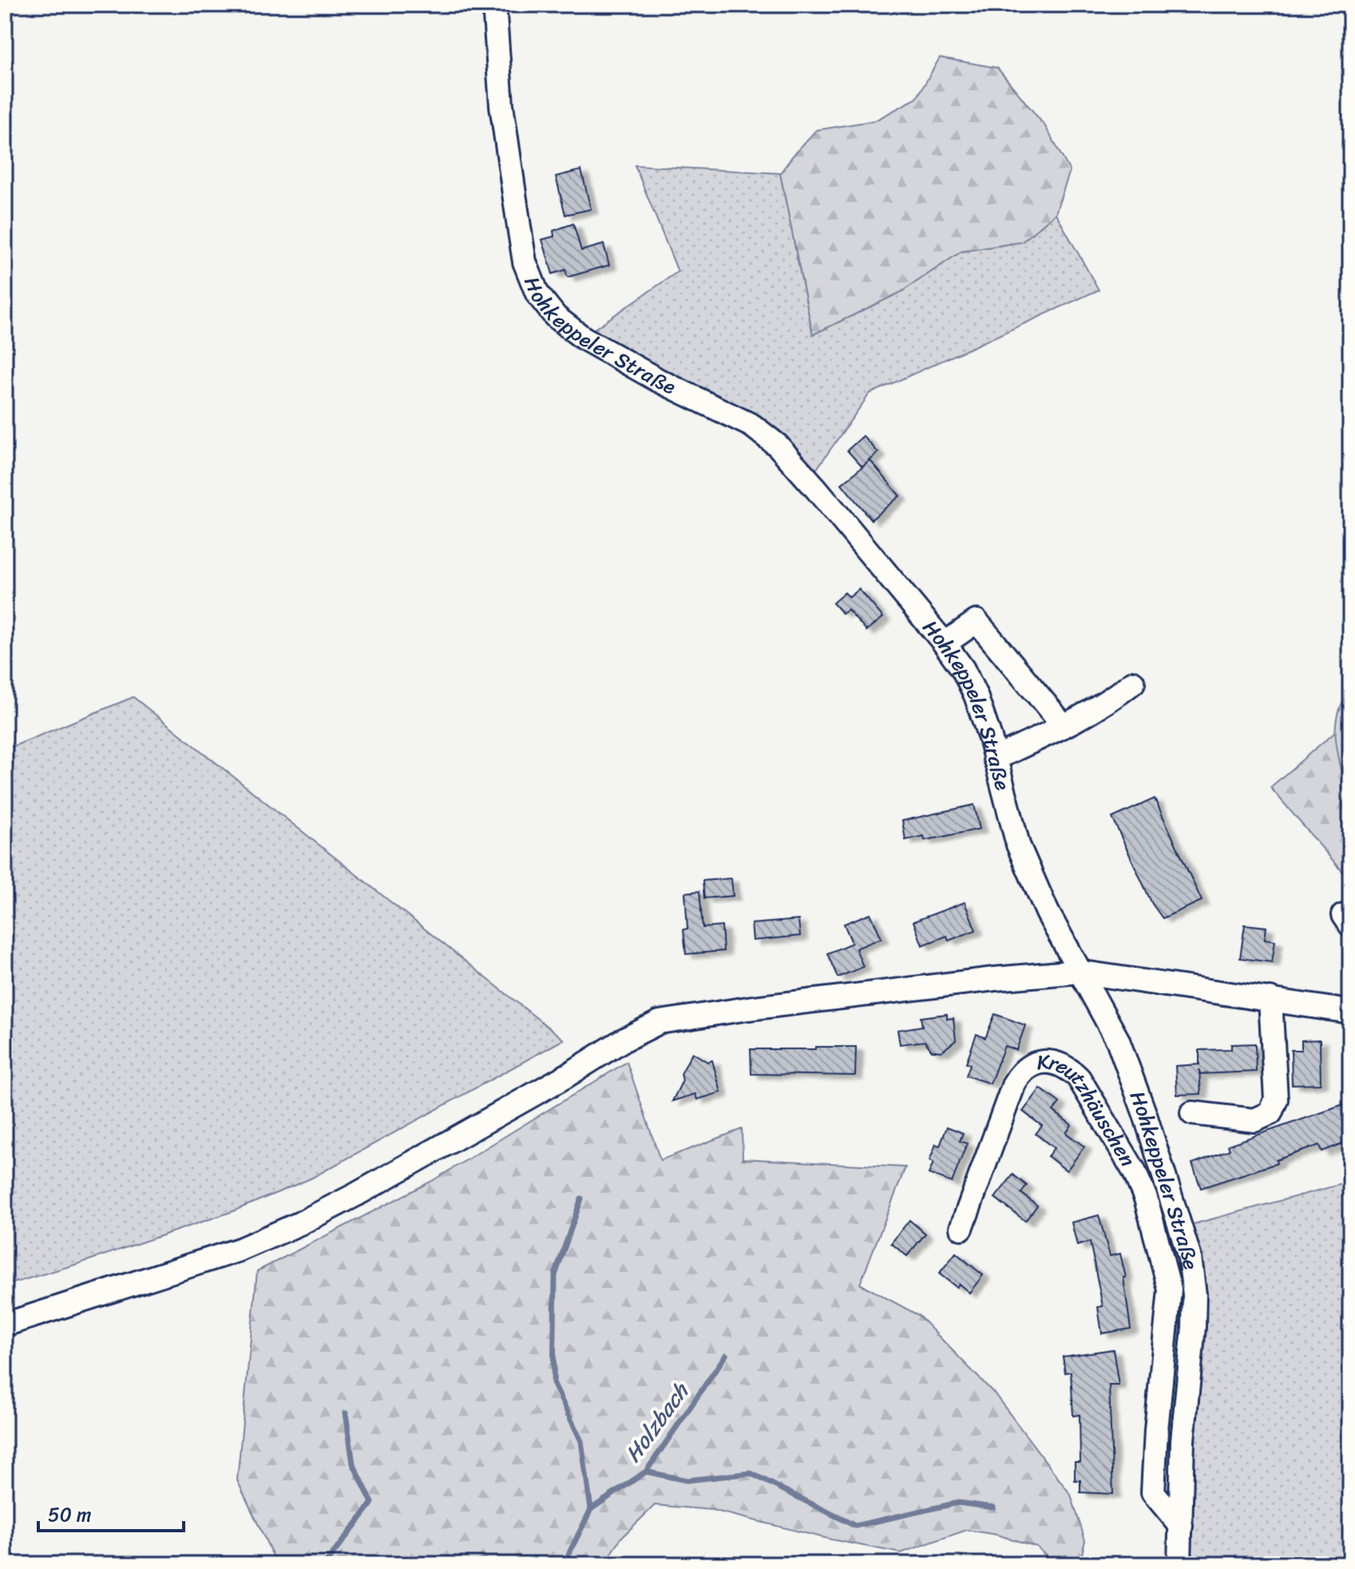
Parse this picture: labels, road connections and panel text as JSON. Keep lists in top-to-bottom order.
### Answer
{
  "streets": {
    "street": ["Hohkeppeler Straße", "Kreutzhäuschen"]
  },
  "crossings": [
    ["Hohkeppeler Straße", "Kreutzhäuschen"]
  ],
  "water": ["Holzbach"],
  "scale_bar": "50 m"
}
